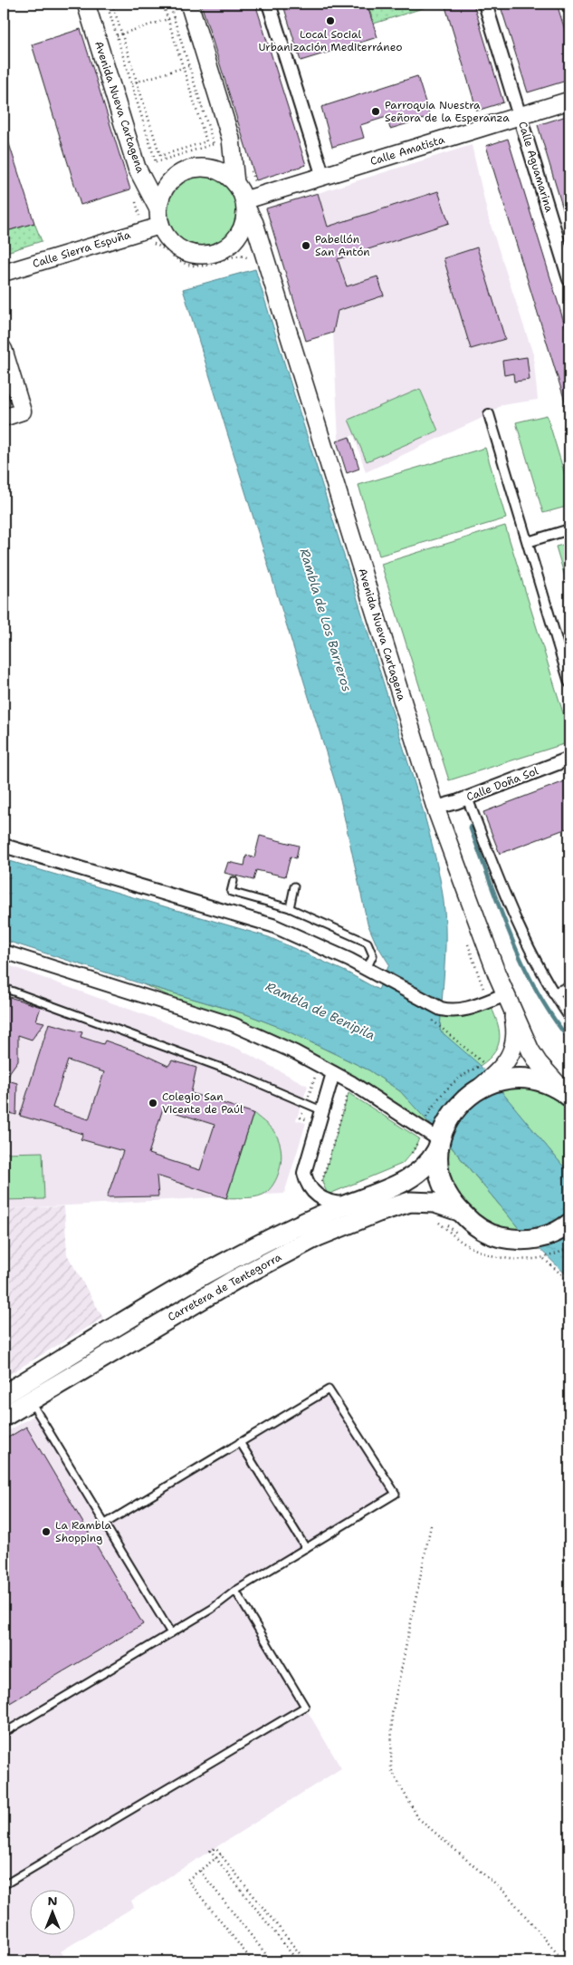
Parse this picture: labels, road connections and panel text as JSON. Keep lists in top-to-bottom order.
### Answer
{
  "streets": {
    "main road": ["Avenida Nueva Cartagena", "Calle Amatista", "Carretera de Tentegorra"],
    "street": ["Calle Aguamarina", "Calle Sierra Espuña", "Calle Doña Sol"]
  },
  "crossings": [
    ["Avenida Nueva Cartagena", "Calle Amatista"],
    ["Avenida Nueva Cartagena", "Calle Sierra Espuña"],
    ["Avenida Nueva Cartagena", "Calle Doña Sol"],
    ["Avenida Nueva Cartagena", "Carretera de Tentegorra"],
    ["Calle Amatista", "Calle Aguamarina"],
    ["Calle Amatista", "Calle Sierra Espuña"]
  ],
  "water": ["Rambla de Los Barreros", "Rambla de Benipila"],
  "places": [
    "Local Social Urbanización Mediterráneo",
    "Parroquia Nuestra Señora de la Esperanza",
    "Pabellón San Antón",
    "Colegio San Vicente de Paúl",
    "La Rambla Shopping"
  ],
  "north": "top"
}
